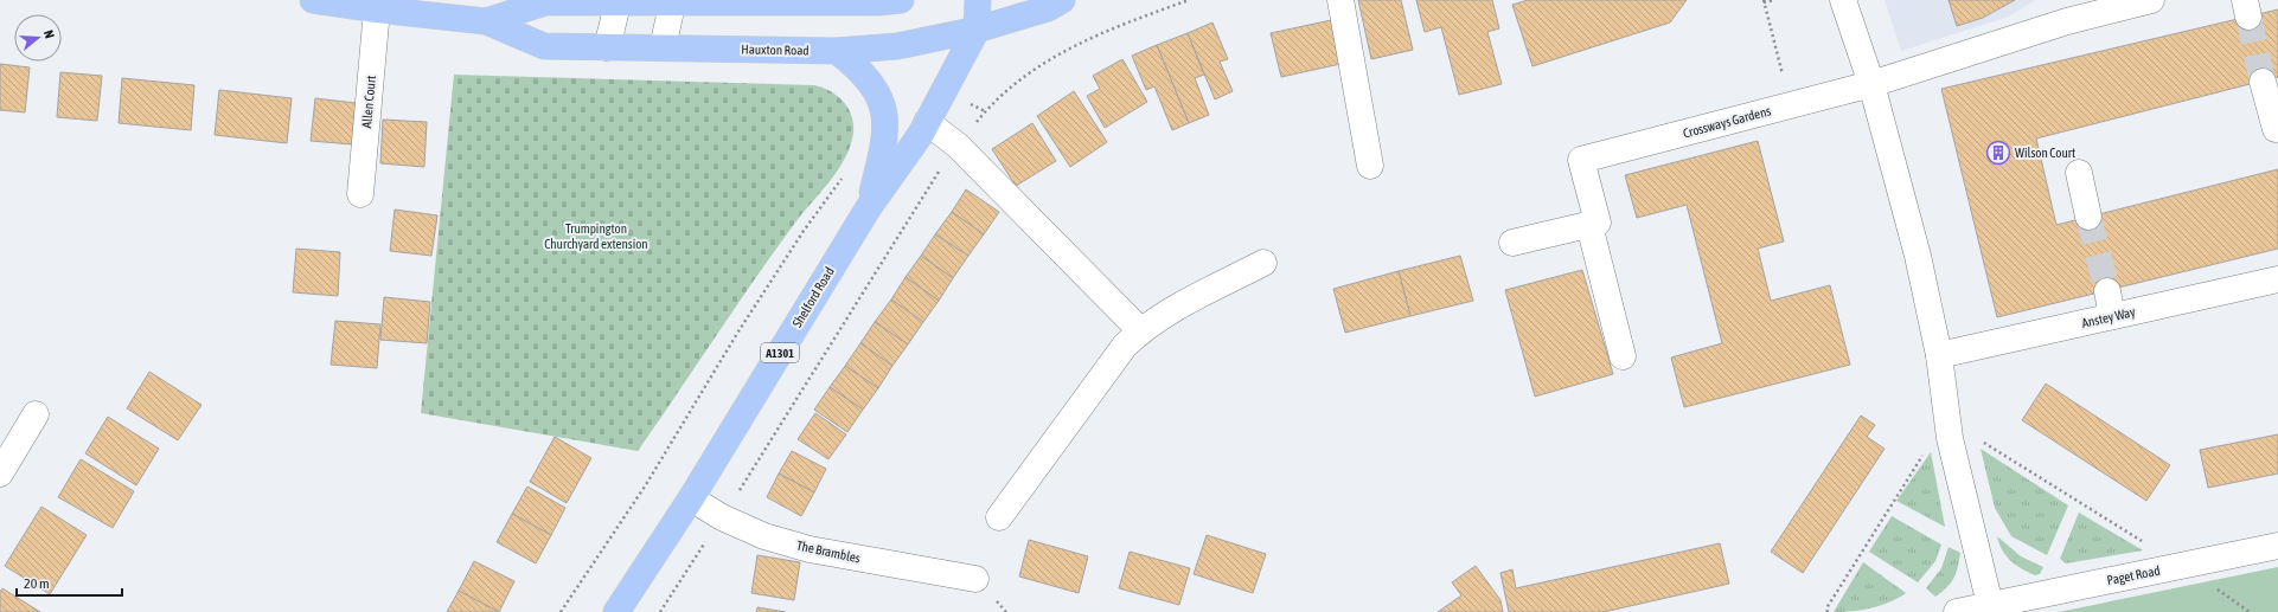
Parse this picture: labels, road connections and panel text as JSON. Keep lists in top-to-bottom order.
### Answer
{
  "streets": {
    "main road": ["Hauxton Road", "Shelford Road", "A1301"],
    "street": [
      "Allen Court",
      "Crossways Gardens",
      "Anstey Way",
      "The Brambles",
      "Paget Road"
    ]
  },
  "crossings": [
    ["Hauxton Road", "Allen Court"],
    ["Hauxton Road", "Shelford Road"],
    ["Shelford Road", "The Brambles"]
  ],
  "parks": ["Trumpington Churchyard extension"],
  "places": {
    "building": ["Wilson Court"]
  },
  "scale_bar": "20 m",
  "north": "right"
}
